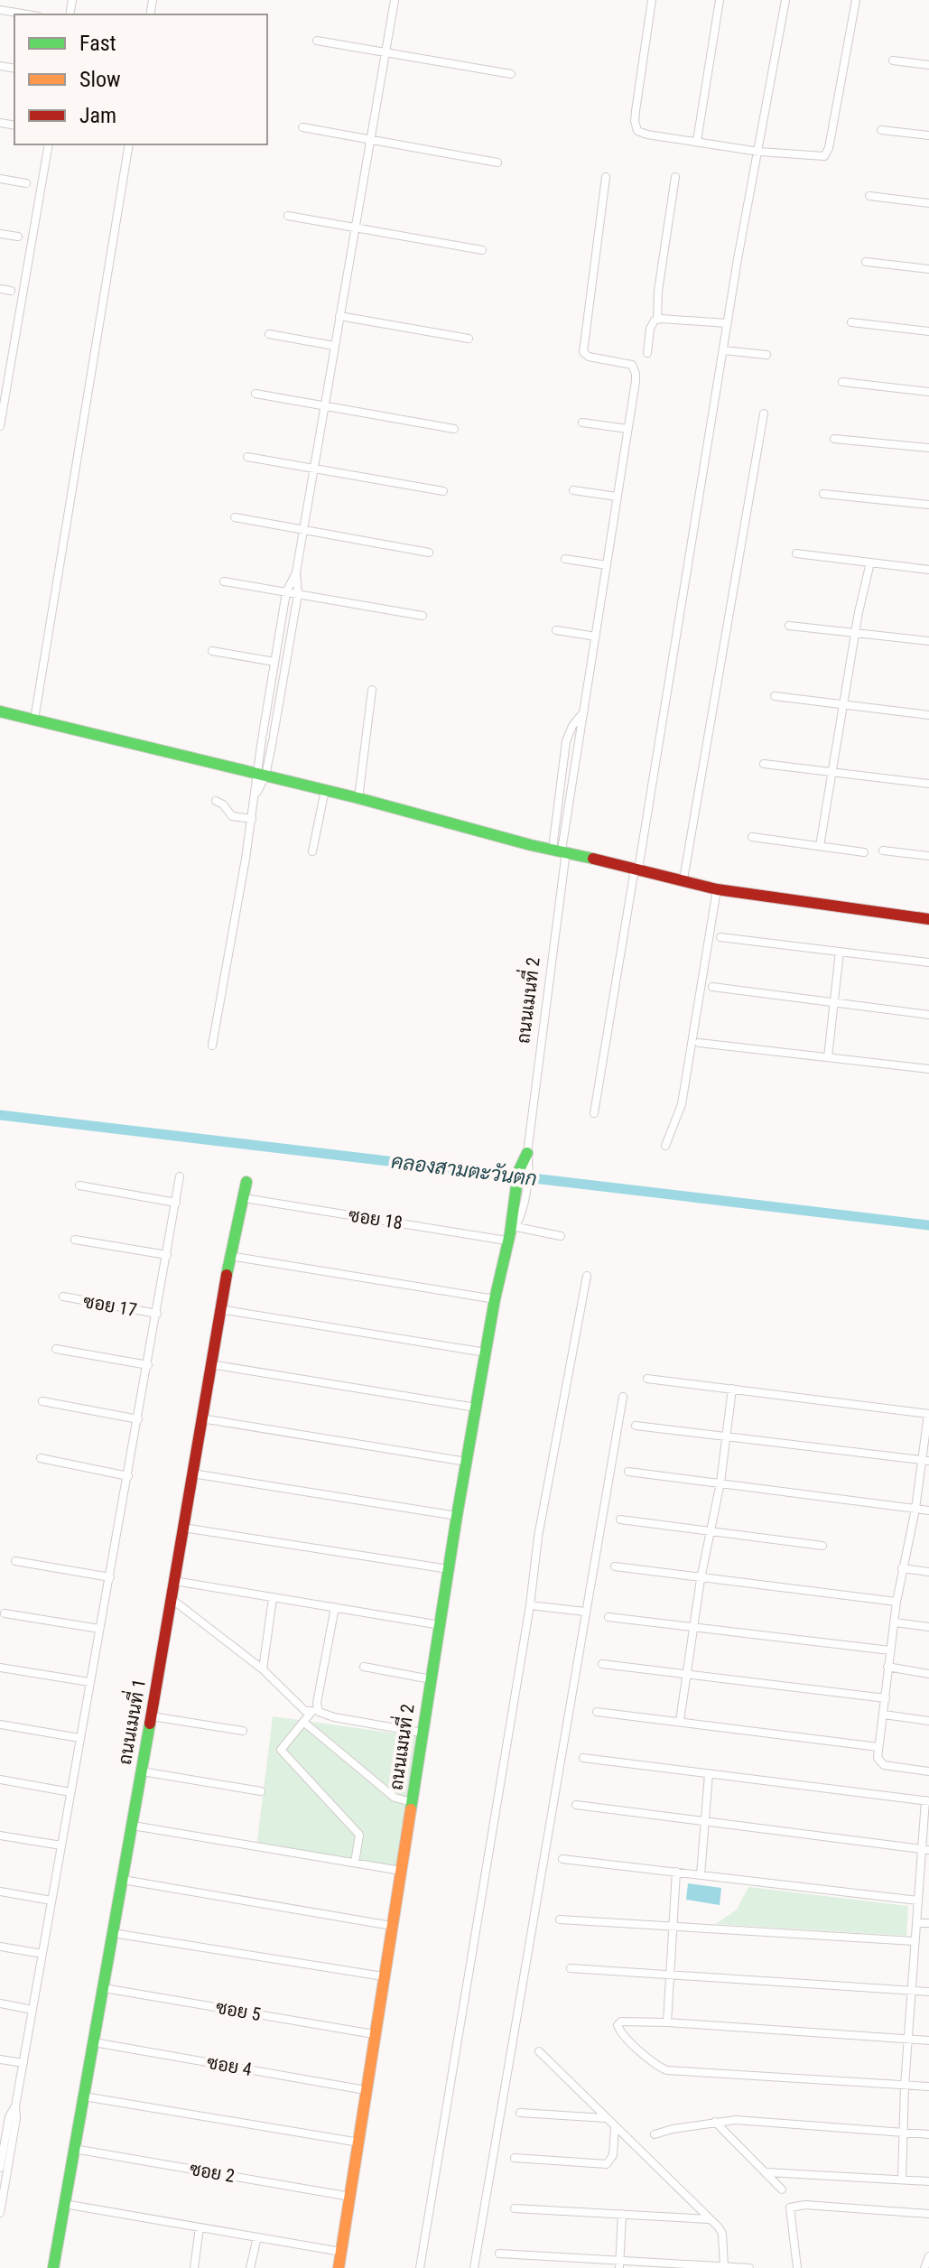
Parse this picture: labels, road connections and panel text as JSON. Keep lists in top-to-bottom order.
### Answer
{
  "streets": {
    "street": [
      "ถนนเมนที่ 2",
      "ซอย 18",
      "ซอย 17",
      "ถนนเมนที่ 1",
      "ซอย 5",
      "ซอย 4",
      "ซอย 2"
    ]
  },
  "crossings": [
    ["ถนนเมนที่ 2", "ซอย 18"],
    ["ถนนเมนที่ 2", "ซอย 5"],
    ["ถนนเมนที่ 2", "ซอย 4"],
    ["ถนนเมนที่ 2", "ซอย 2"],
    ["ซอย 18", "ถนนเมนที่ 1"],
    ["ถนนเมนที่ 1", "ซอย 5"],
    ["ถนนเมนที่ 1", "ซอย 4"],
    ["ถนนเมนที่ 1", "ซอย 2"]
  ],
  "water": ["คลองสามตะวันตก"],
  "legend": ["Fast", "Slow", "Jam"]
}
